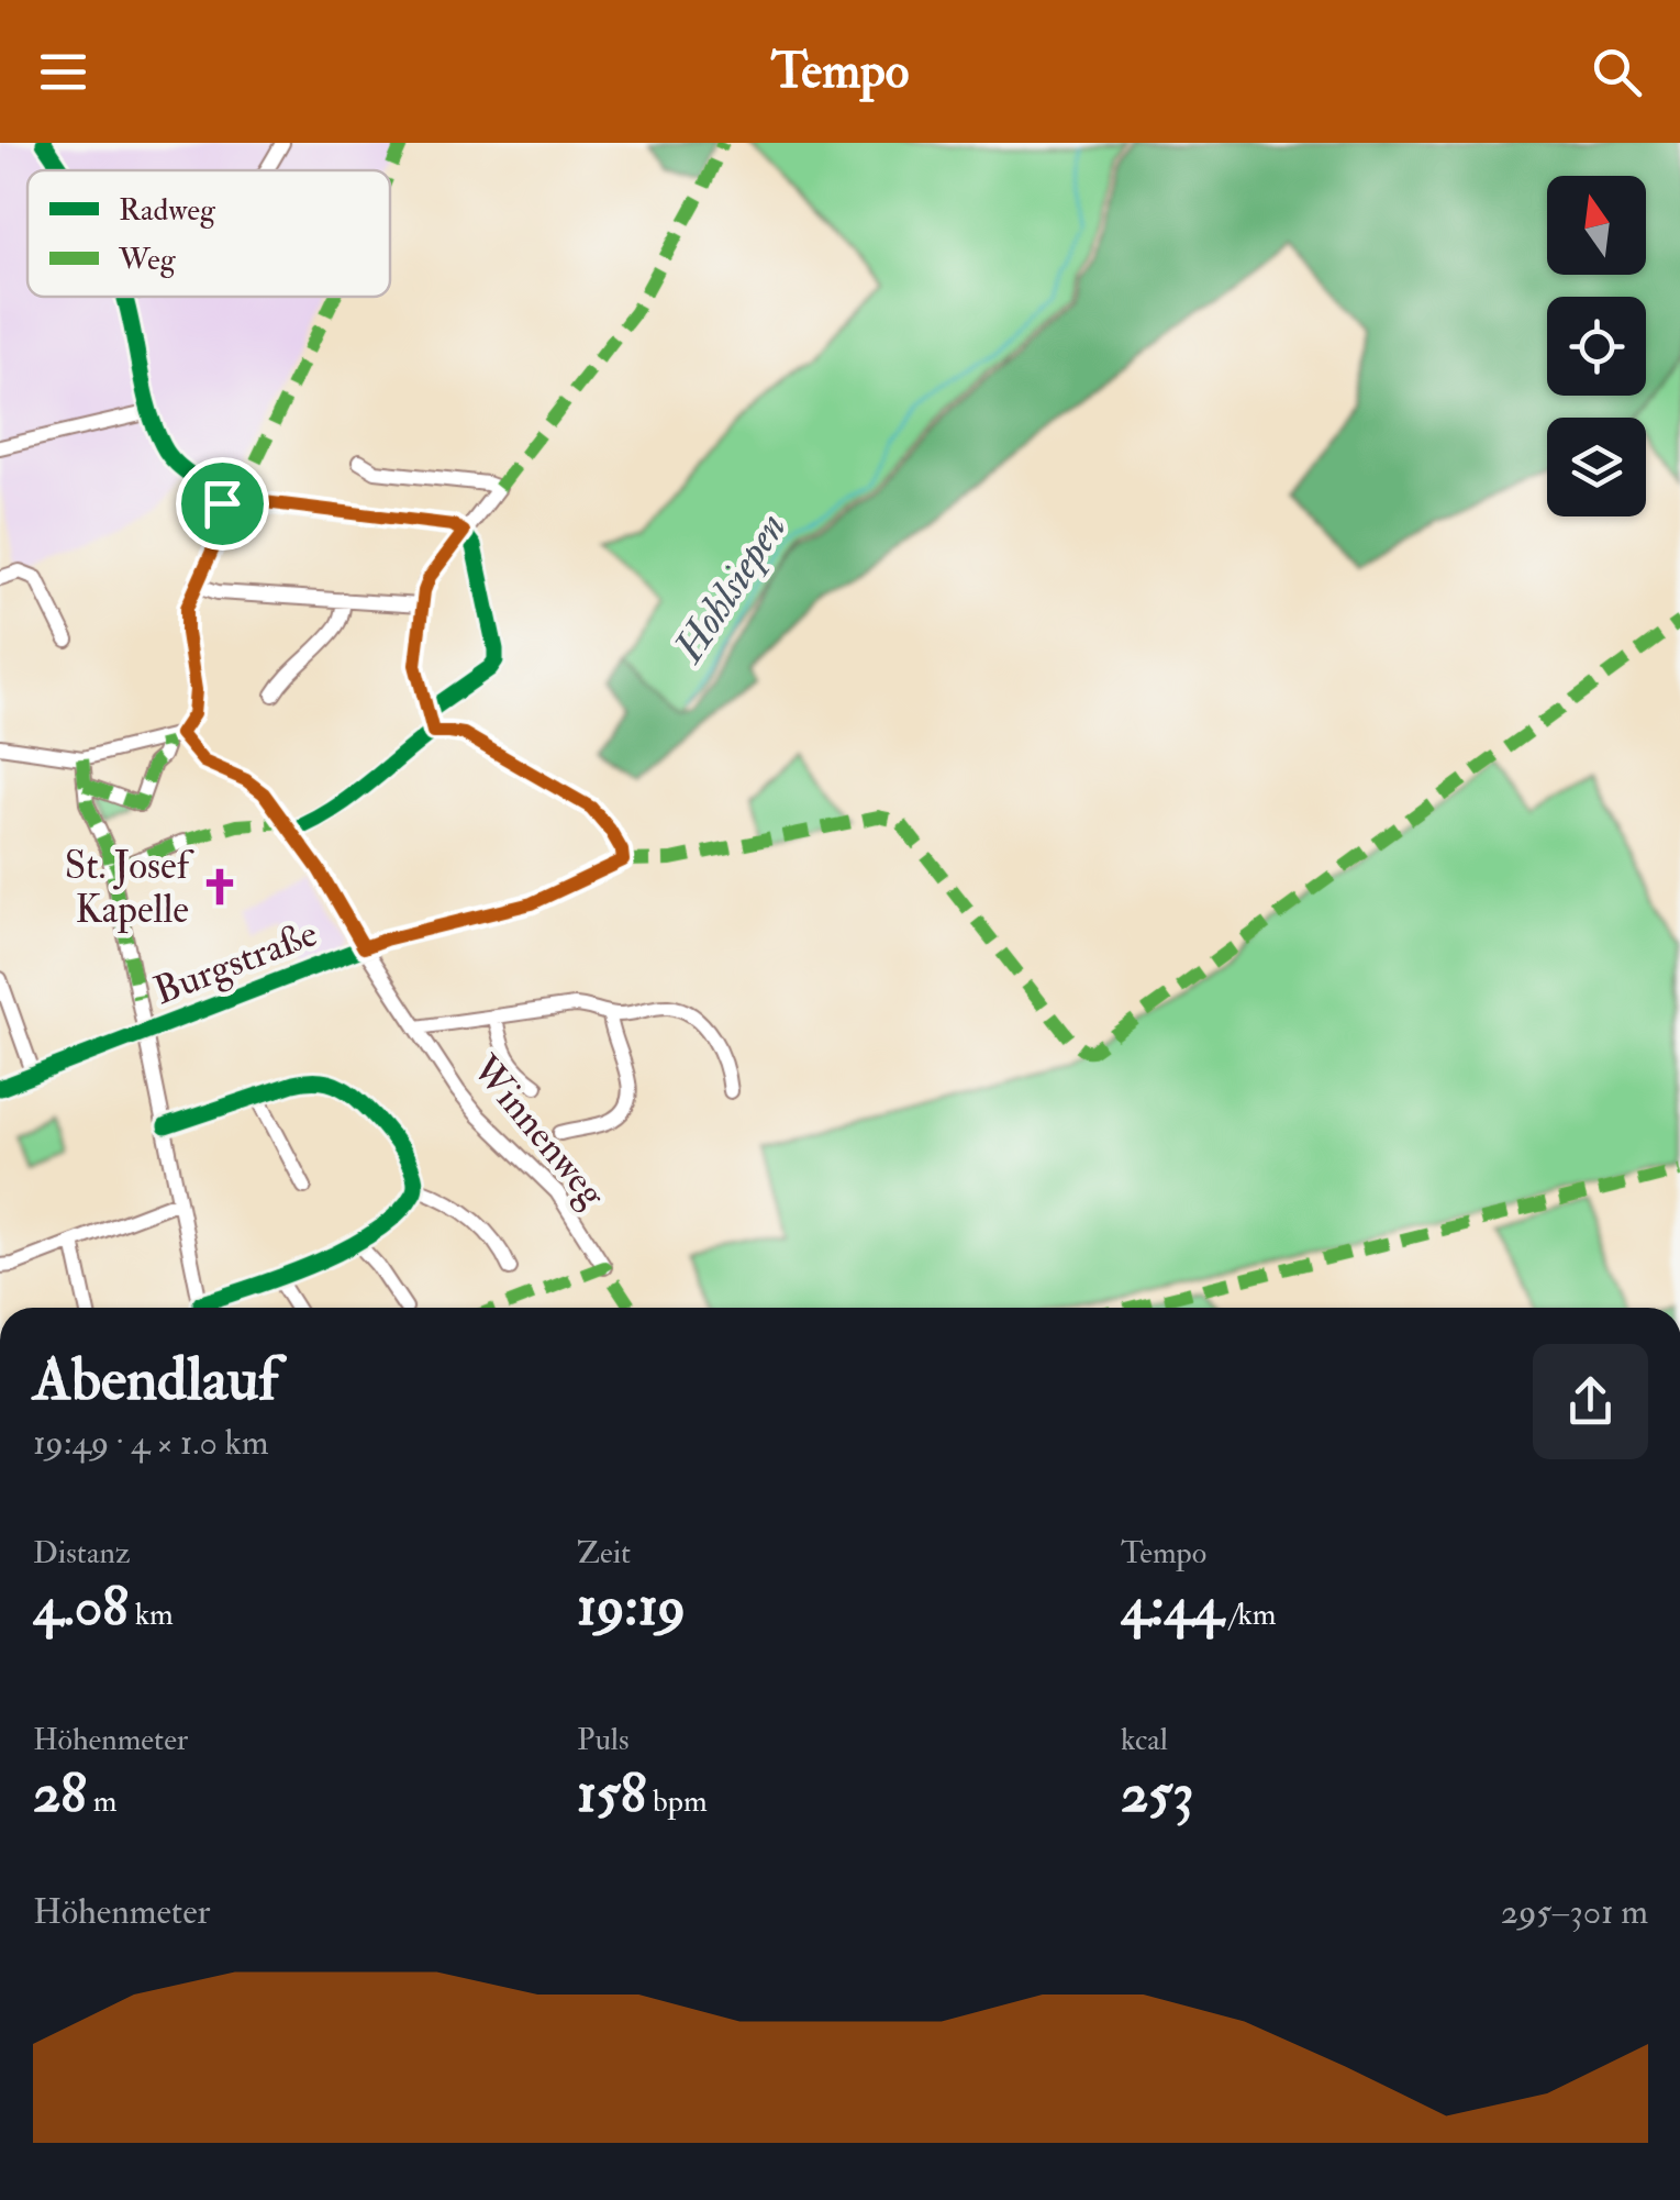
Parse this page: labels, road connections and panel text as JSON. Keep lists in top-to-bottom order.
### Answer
{
  "streets": {
    "street": ["Burgstraße", "Winnenweg"]
  },
  "crossings": [
    ["Burgstraße", "Winnenweg"]
  ],
  "water": ["Hohlsiepen"],
  "places": {
    "church": ["St. Josef Kapelle"]
  },
  "legend": ["Radweg", "Weg"],
  "north": "top",
  "page": {
    "header": "Tempo",
    "heading": ["Abendlauf", "19:49 · 4 × 1.0 km"],
    "stats": [
      ["Distanz", "4.08 km"],
      ["Zeit", "19:19"],
      ["Tempo", "4:44 /km"],
      ["Höhenmeter", "28 m"],
      ["Puls", "158 bpm"],
      ["kcal", "253"]
    ],
    "chart": ["Höhenmeter", "295–301 m"]
  }
}
